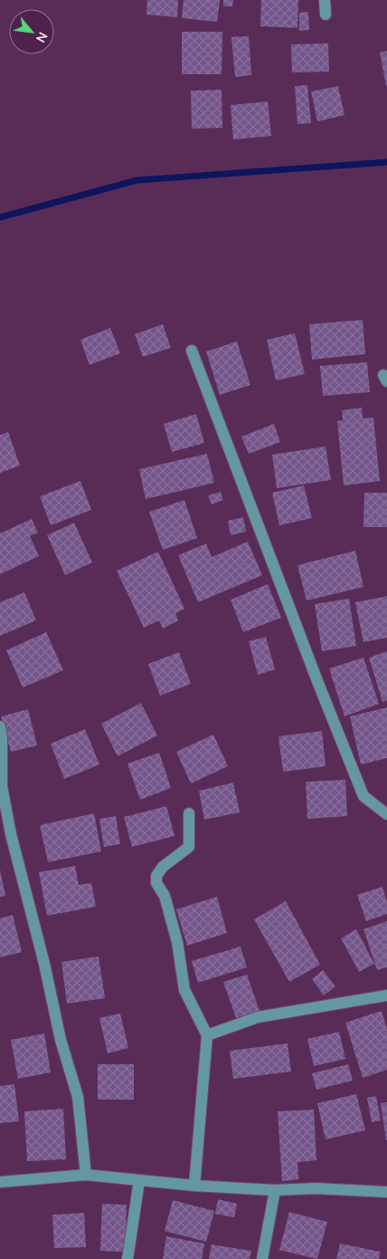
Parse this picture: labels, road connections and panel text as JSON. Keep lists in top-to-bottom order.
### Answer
{
  "north": "bottom right"
}
